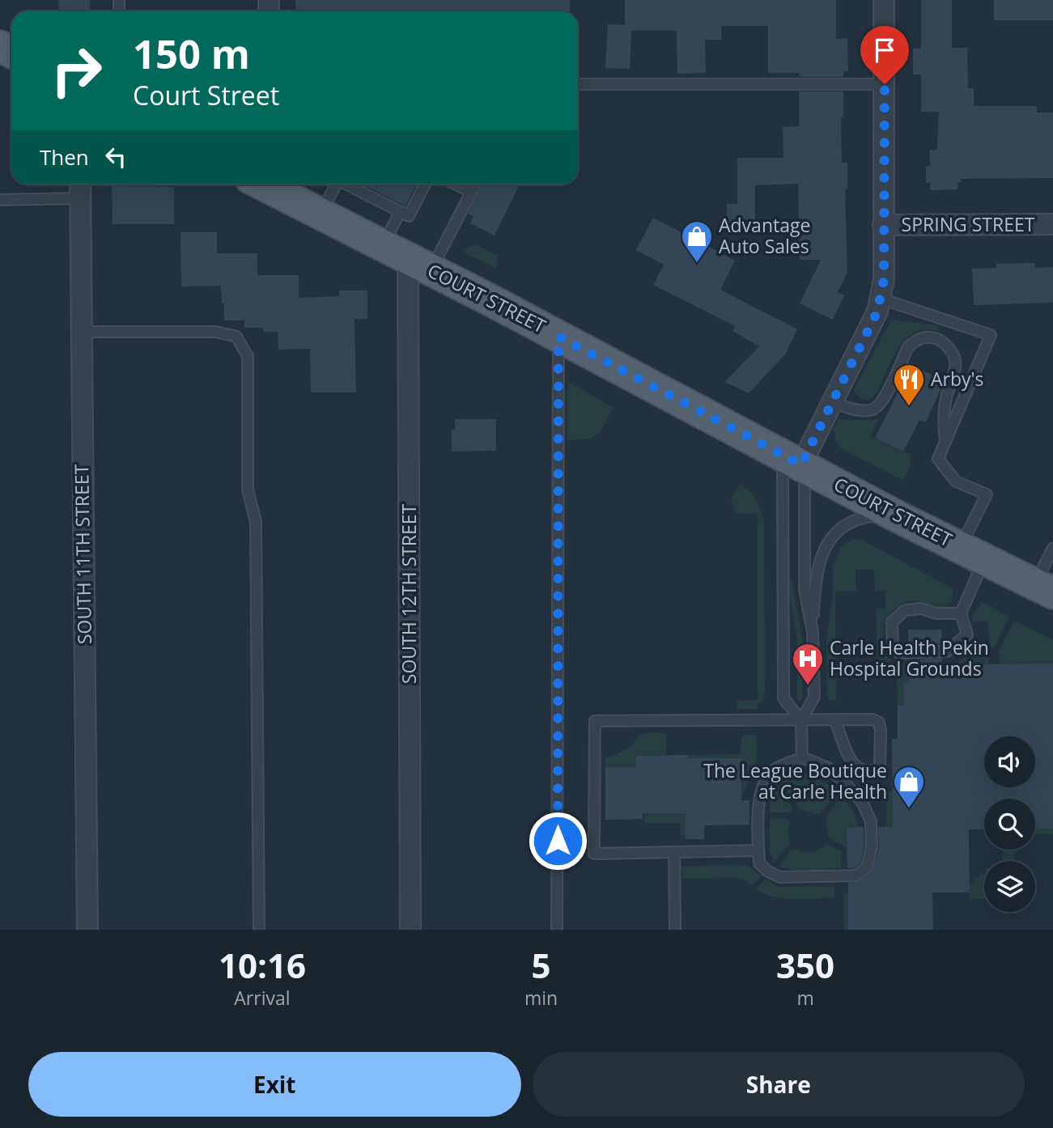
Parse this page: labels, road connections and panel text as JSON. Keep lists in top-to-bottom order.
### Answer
{
  "streets": {
    "main road": ["COURT STREET"],
    "street": ["SPRING STREET", "SOUTH 11TH STREET", "SOUTH 12TH STREET"]
  },
  "crossings": [
    ["COURT STREET", "SOUTH 12TH STREET"]
  ],
  "places": {
    "shop": ["Advantage Auto Sales", "The League Boutique at Carle Health"],
    "restaurant": ["Arby's"],
    "hospital": ["Carle Health Pekin Hospital Grounds"]
  },
  "page": {
    "turn": ["150 m", "Court Street"],
    "then": "Then",
    "eta": [
      "10:16",
      "Arrival",
      "5",
      "min",
      "350",
      "m"
    ],
    "buttons": ["Exit", "Share"]
  }
}
